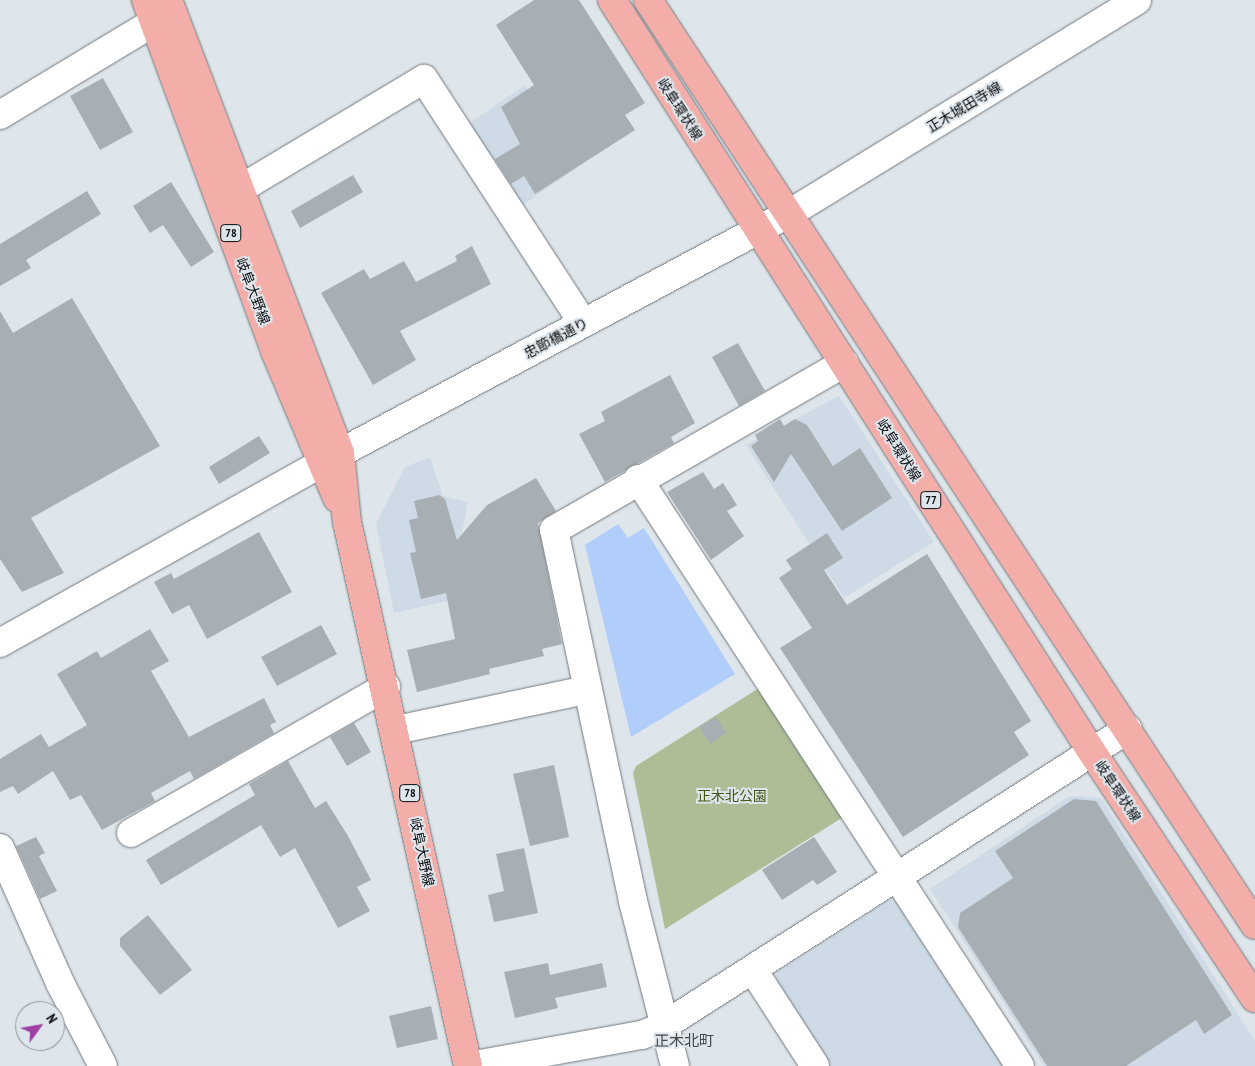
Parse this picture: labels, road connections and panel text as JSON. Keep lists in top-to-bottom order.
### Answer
{
  "streets": {
    "main road": [
      "岐阜環状線",
      "78",
      "岐阜大野線",
      "77"
    ],
    "street": ["正木城田寺線", "忠節橋通り"]
  },
  "crossings": [
    ["正木城田寺線", "忠節橋通り"],
    ["岐阜環状線", "忠節橋通り"],
    ["岐阜大野線", "忠節橋通り"]
  ],
  "districts": ["正木北町"],
  "parks": ["正木北公園"],
  "north": "top right"
}
